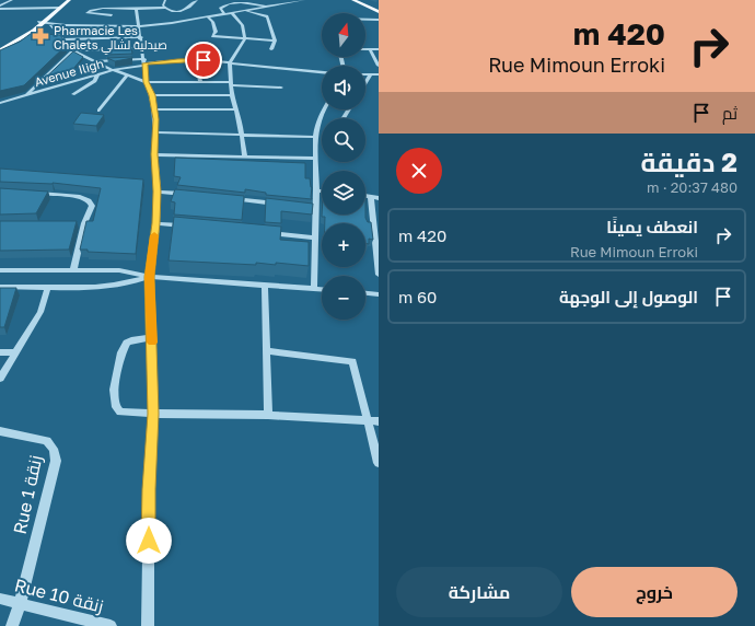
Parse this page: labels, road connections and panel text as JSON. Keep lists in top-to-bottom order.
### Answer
{
  "streets": {
    "street": ["Avenue Iligh", "Rue 1 زنقة", "Rue 10 زنقة"]
  },
  "crossings": [
    ["Rue 1 زنقة", "Rue 10 زنقة"]
  ],
  "places": {
    "pharmacy": ["Pharmacie Les Chalets صيدلية لشالي"]
  },
  "north": "top",
  "page": {
    "turn": ["420 m", "Rue Mimoun Erroki"],
    "map_buttons": ["+", "−"],
    "then": "ثم",
    "heading": ["2 دقيقة", "480 m · 20:37"],
    "list": [
      {
        "name": "انعطف يمينًا",
        "note": "Rue Mimoun Erroki",
        "value": "420 m"
      },
      {
        "name": "الوصول إلى الوجهة",
        "value": "60 m"
      }
    ],
    "buttons": ["خروج", "مشاركة"]
  }
}
